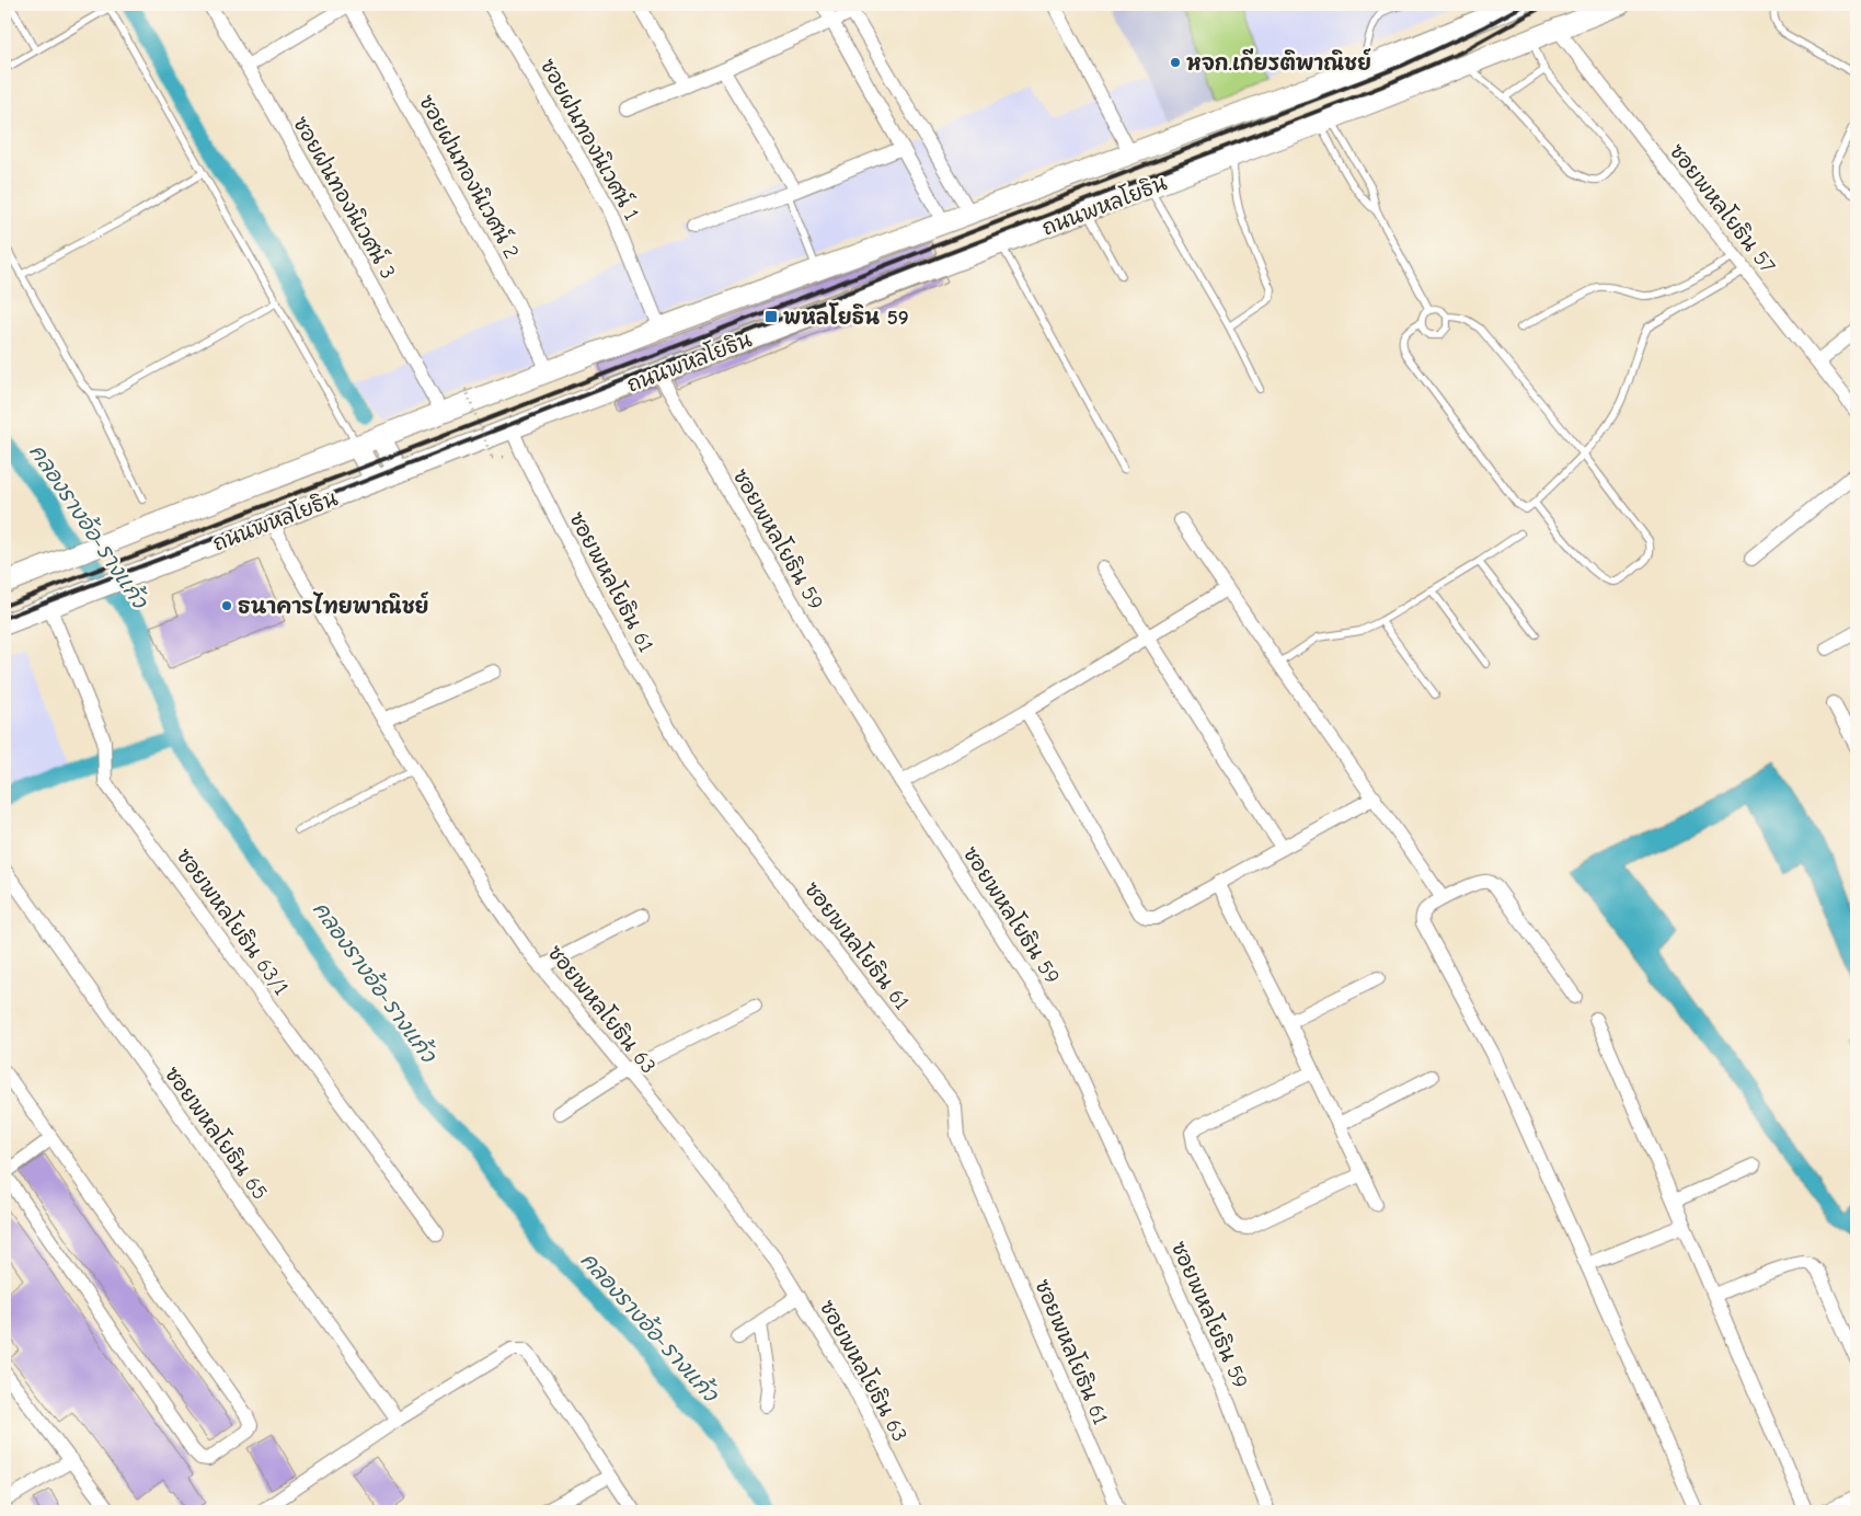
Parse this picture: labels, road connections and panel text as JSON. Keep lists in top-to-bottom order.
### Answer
{
  "streets": {
    "main road": ["ถนนพหลโยธิน"],
    "street": [
      "ซอยฝนทองนิเวศน์ 1",
      "ซอยฝนทองนิเวศน์ 2",
      "ซอยฝนทองนิเวศน์ 3",
      "ซอยพหลโยธิน 57",
      "ซอยพหลโยธิน 59",
      "ซอยพหลโยธิน 61",
      "ซอยพหลโยธิน 63/1",
      "ซอยพหลโยธิน 63",
      "ซอยพหลโยธิน 65"
    ]
  },
  "crossings": [
    ["ซอยฝนทองนิเวศน์ 1", "ถนนพหลโยธิน"],
    ["ซอยฝนทองนิเวศน์ 2", "ถนนพหลโยธิน"],
    ["ซอยฝนทองนิเวศน์ 3", "ถนนพหลโยธิน"],
    ["ถนนพหลโยธิน", "ซอยพหลโยธิน 57"],
    ["ถนนพหลโยธิน", "ซอยพหลโยธิน 59"],
    ["ถนนพหลโยธิน", "ซอยพหลโยธิน 61"],
    ["ถนนพหลโยธิน", "ซอยพหลโยธิน 63/1"],
    ["ถนนพหลโยธิน", "ซอยพหลโยธิน 63"]
  ],
  "water": ["คลองรางอ้อ-รางแก้ว"],
  "places": {
    "other": ["หจก.เกียรติพาณิชย์", "ธนาคารไทยพาณิชย์"],
    "transit": ["พหลโยธิน 59"]
  }
}
